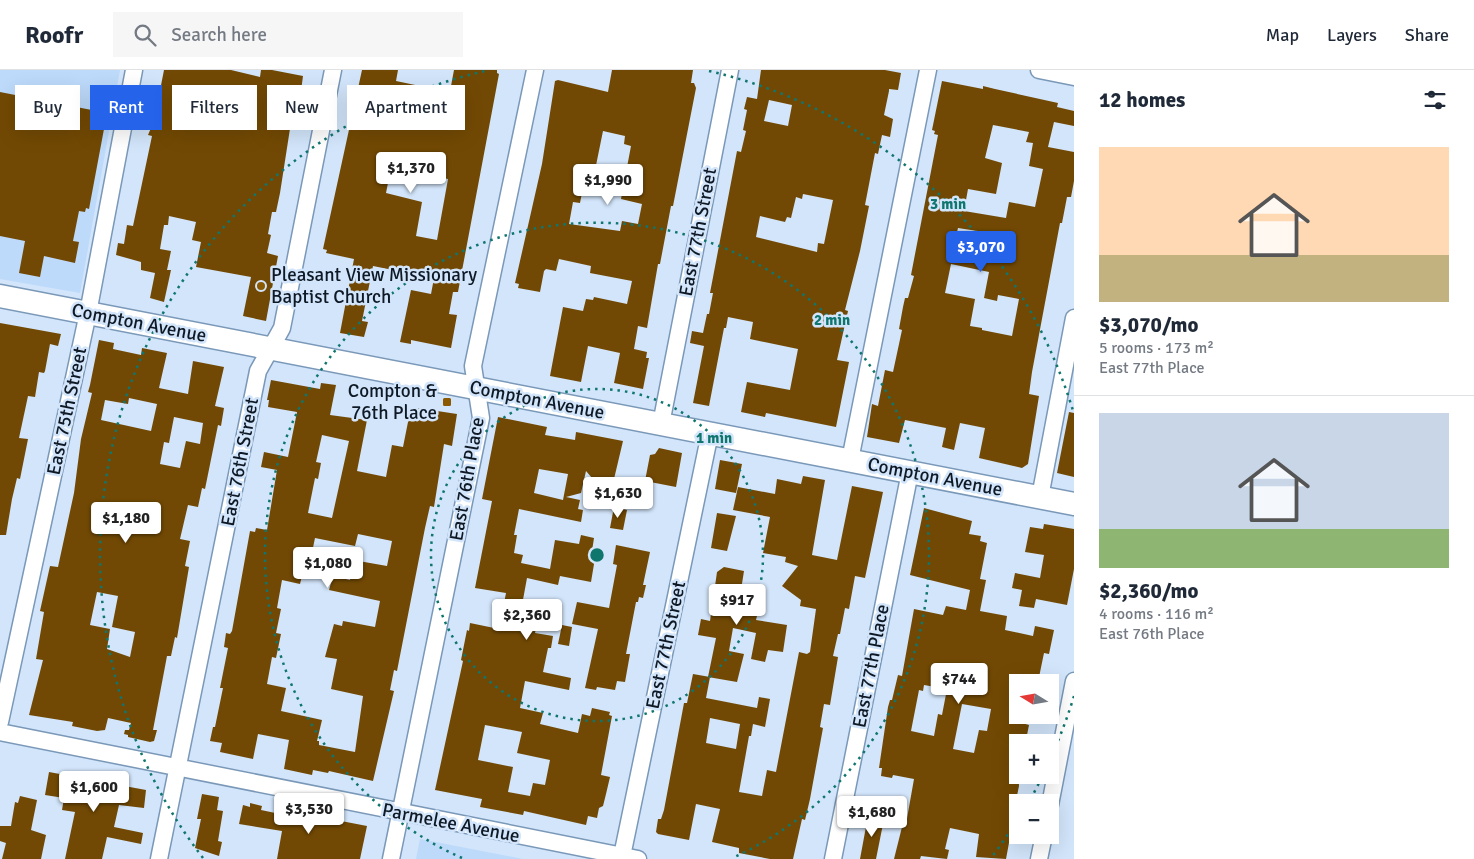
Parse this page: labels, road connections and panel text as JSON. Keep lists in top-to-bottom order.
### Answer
{
  "streets": {
    "main road": ["Compton Avenue"],
    "street": [
      "East 77th Street",
      "East 75th Street",
      "East 76th Street",
      "East 76th Place",
      "East 77th Place",
      "Parmelee Avenue"
    ]
  },
  "crossings": [
    ["East 77th Street", "Compton Avenue"],
    ["East 77th Street", "Parmelee Avenue"],
    ["Compton Avenue", "East 75th Street"],
    ["Compton Avenue", "East 76th Street"],
    ["Compton Avenue", "East 76th Place"],
    ["Compton Avenue", "East 77th Place"],
    ["East 76th Street", "Parmelee Avenue"],
    ["East 76th Place", "Parmelee Avenue"]
  ],
  "places": {
    "other": ["Pleasant View Missionary Baptist Church"],
    "transit": ["Compton & 76th Place"]
  },
  "north": "left",
  "page": {
    "header": "Roofr",
    "search": "Search here",
    "nav": ["Map", "Layers", "Share"],
    "heading": "12 homes",
    "chip": [
      "Buy",
      "Rent",
      "Filters",
      "New",
      "Apartment"
    ],
    "list": [
      {
        "name": "$3,070/mo",
        "note": "5 rooms · 173 m² · East 77th Place"
      },
      {
        "name": "$2,360/mo",
        "note": "4 rooms · 116 m² · East 76th Place"
      }
    ],
    "price": [
      "$1,370",
      "$1,990",
      "$3,070",
      "$1,630",
      "$1,180",
      "$1,080",
      "$917",
      "$2,360",
      "$744",
      "$1,600",
      "$3,530",
      "$1,680"
    ],
    "map_buttons": ["+", "−"]
  },
  "rings": ["3 min", "2 min", "1 min"]
}
